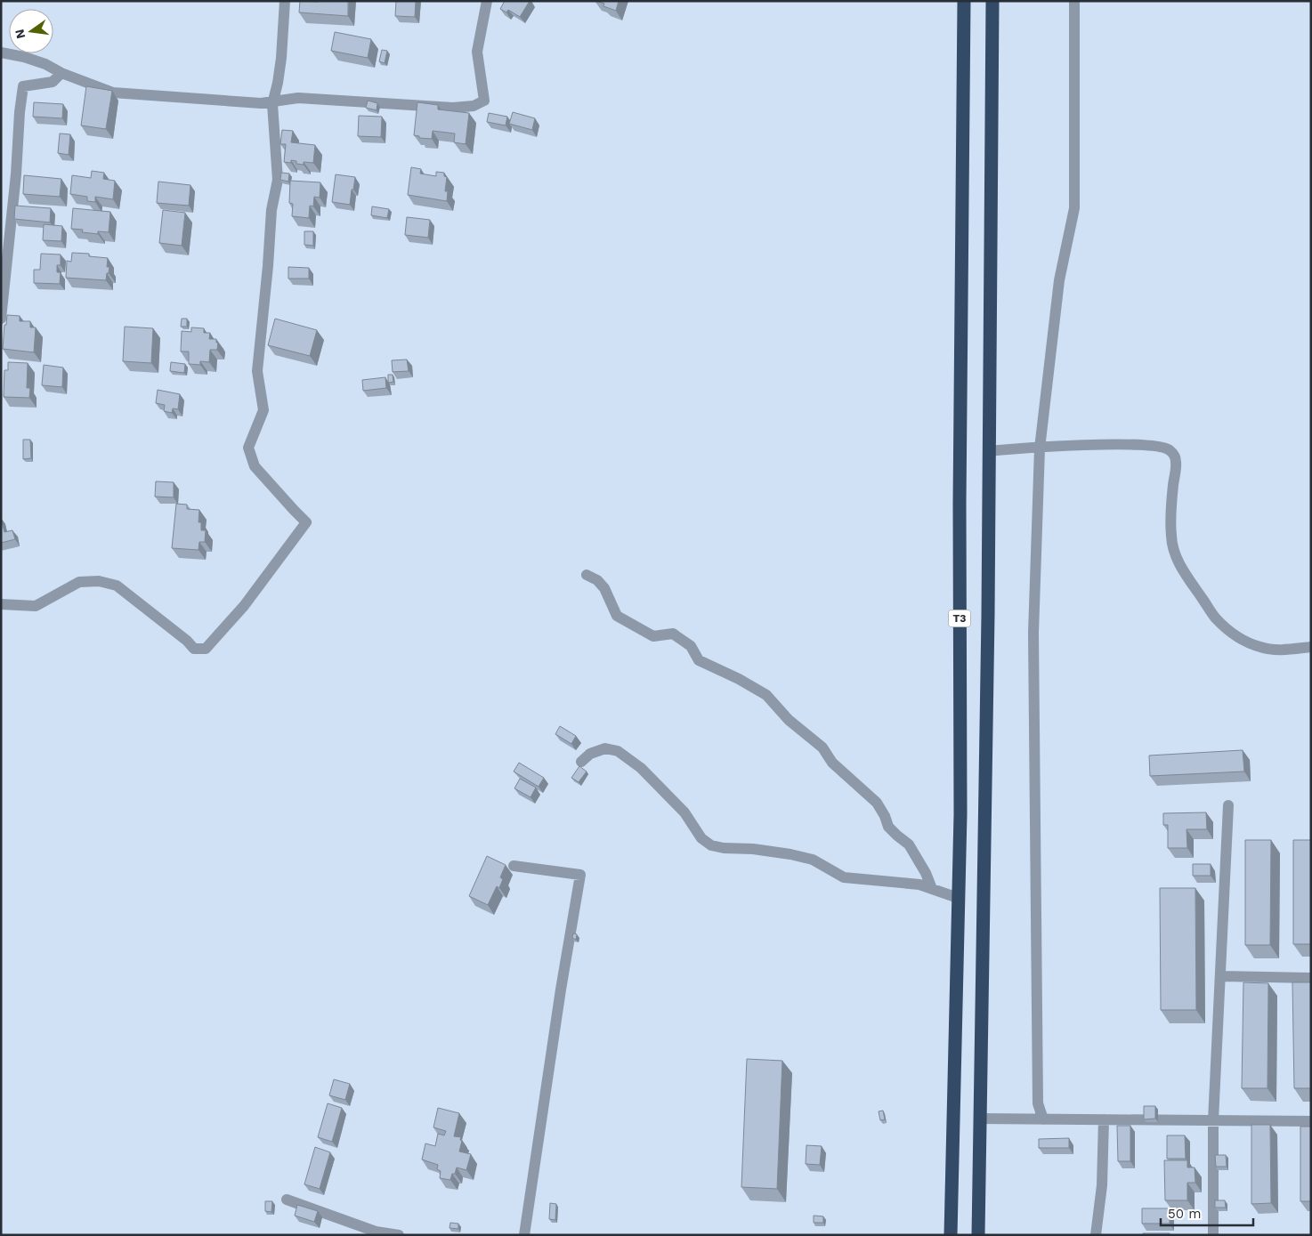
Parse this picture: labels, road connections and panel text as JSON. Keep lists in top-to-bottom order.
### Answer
{
  "streets": {
    "highway": ["T3"]
  },
  "scale_bar": "50 m",
  "north": "left"
}
